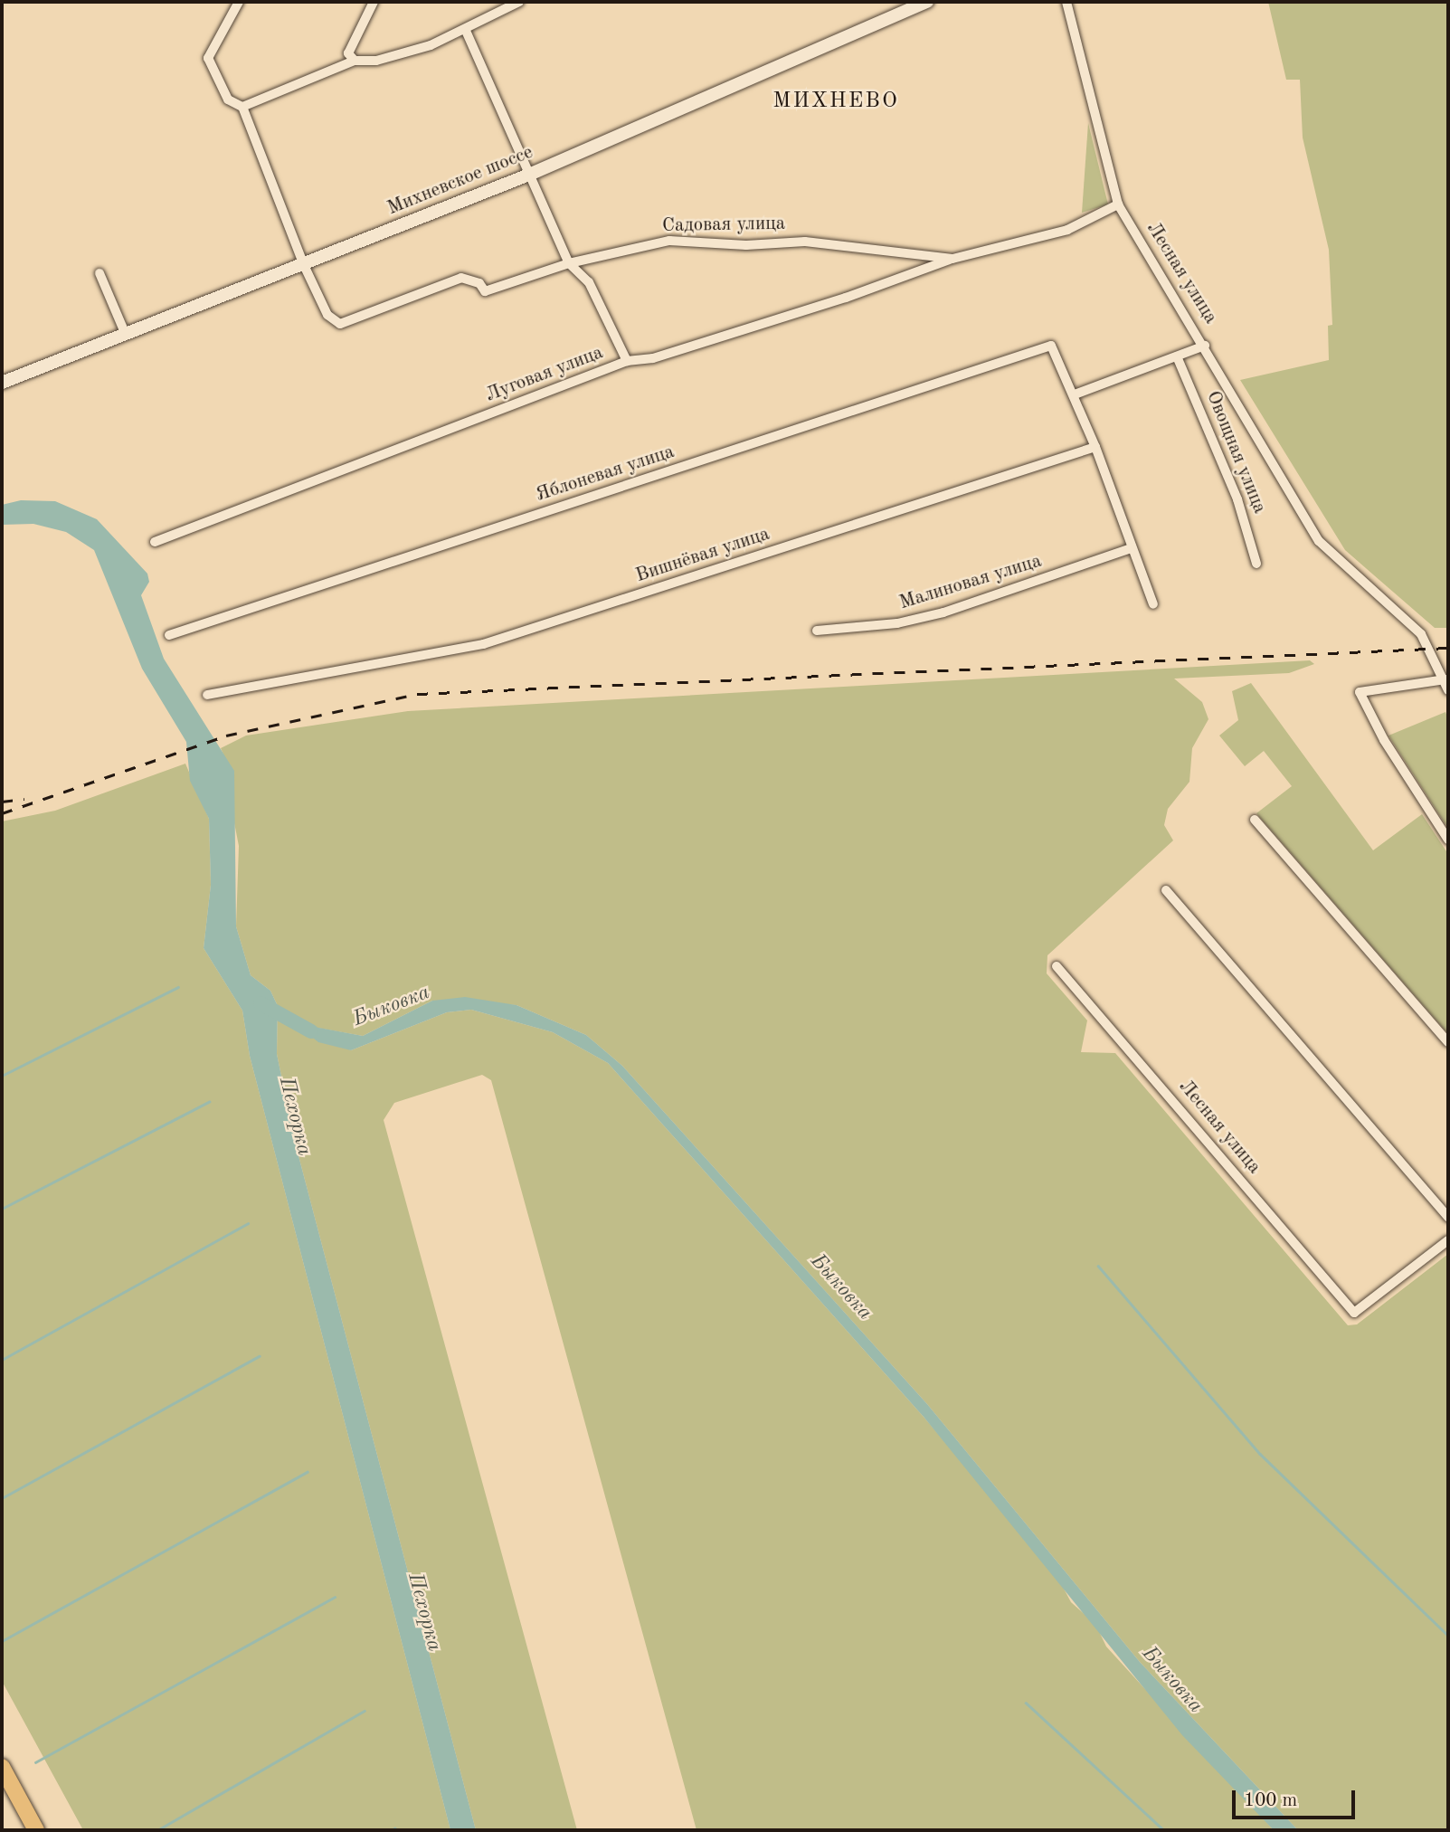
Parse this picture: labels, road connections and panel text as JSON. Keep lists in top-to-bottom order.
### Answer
{
  "streets": {
    "street": [
      "Михневское шоссе",
      "Садовая улица",
      "Лесная улица",
      "Луговая улица",
      "Овощная улица",
      "Яблоневая улица",
      "Вишнёвая улица",
      "Малиновая улица"
    ]
  },
  "crossings": [
    ["Михневское шоссе", "Садовая улица"],
    ["Садовая улица", "Лесная улица"],
    ["Садовая улица", "Луговая улица"]
  ],
  "districts": ["МИХНЕВО"],
  "water": ["Быковка", "Пехорка"],
  "scale_bar": "100 m"
}
